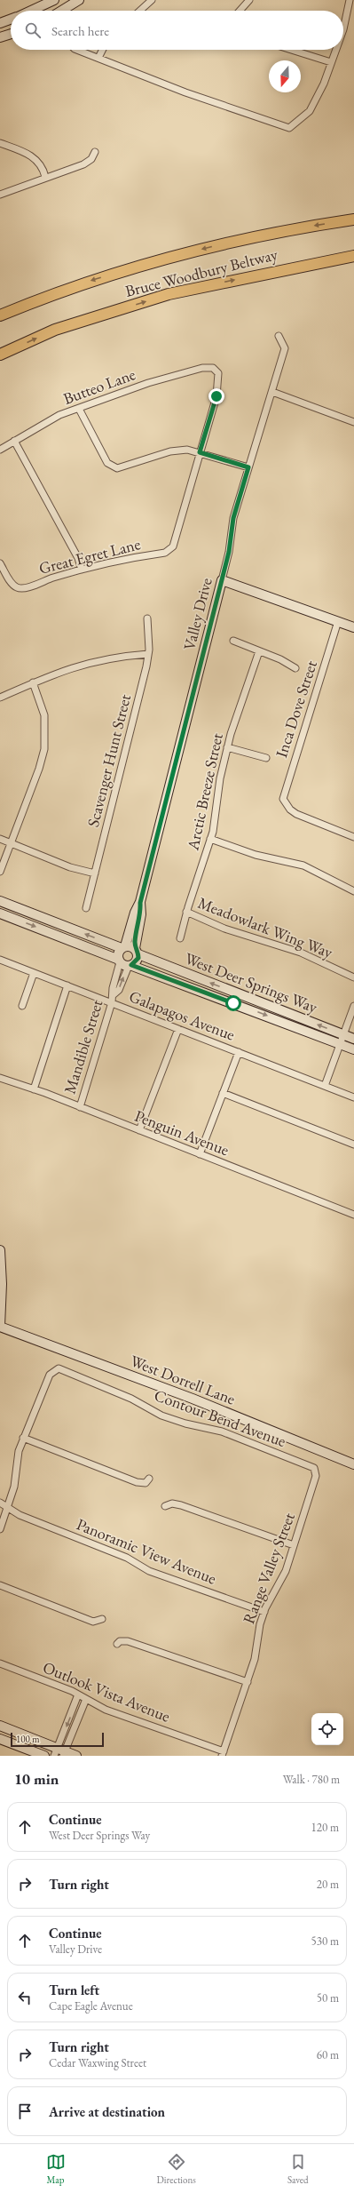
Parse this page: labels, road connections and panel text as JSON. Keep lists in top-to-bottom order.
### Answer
{
  "streets": {
    "highway": ["Bruce Woodbury Beltway"],
    "main road": ["Valley Drive", "West Deer Springs Way", "West Dorrell Lane"],
    "street": [
      "Butteo Lane",
      "Great Egret Lane",
      "Inca Dove Street",
      "Scavenger Hunt Street",
      "Arctic Breeze Street",
      "Meadowlark Wing Way",
      "Galapagos Avenue",
      "Mandible Street",
      "Penguin Avenue",
      "Contour Bend Avenue",
      "Panoramic View Avenue",
      "Range Valley Street",
      "Outlook Vista Avenue"
    ]
  },
  "crossings": [
    ["Butteo Lane", "Great Egret Lane"],
    ["Valley Drive", "West Deer Springs Way"],
    ["Valley Drive", "Mandible Street"],
    ["Arctic Breeze Street", "Meadowlark Wing Way"],
    ["West Deer Springs Way", "Mandible Street"],
    ["Galapagos Avenue", "Mandible Street"],
    ["Mandible Street", "Penguin Avenue"],
    ["Contour Bend Avenue", "Range Valley Street"],
    ["Panoramic View Avenue", "Range Valley Street"],
    ["Range Valley Street", "Outlook Vista Avenue"]
  ],
  "scale_bar": "100 m",
  "north": "bottom",
  "page": {
    "search": "Search here",
    "scale": "100 m",
    "heading": ["10 min", "Walk · 780 m"],
    "list": [
      ["Continue", "West Deer Springs Way", "120 m"],
      ["Turn right", "20 m"],
      ["Continue", "Valley Drive", "530 m"],
      ["Turn left", "Cape Eagle Avenue", "50 m"],
      ["Turn right", "Cedar Waxwing Street", "60 m"],
      "Arrive at destination"
    ],
    "nav": ["Map", "Directions", "Saved"]
  }
}
